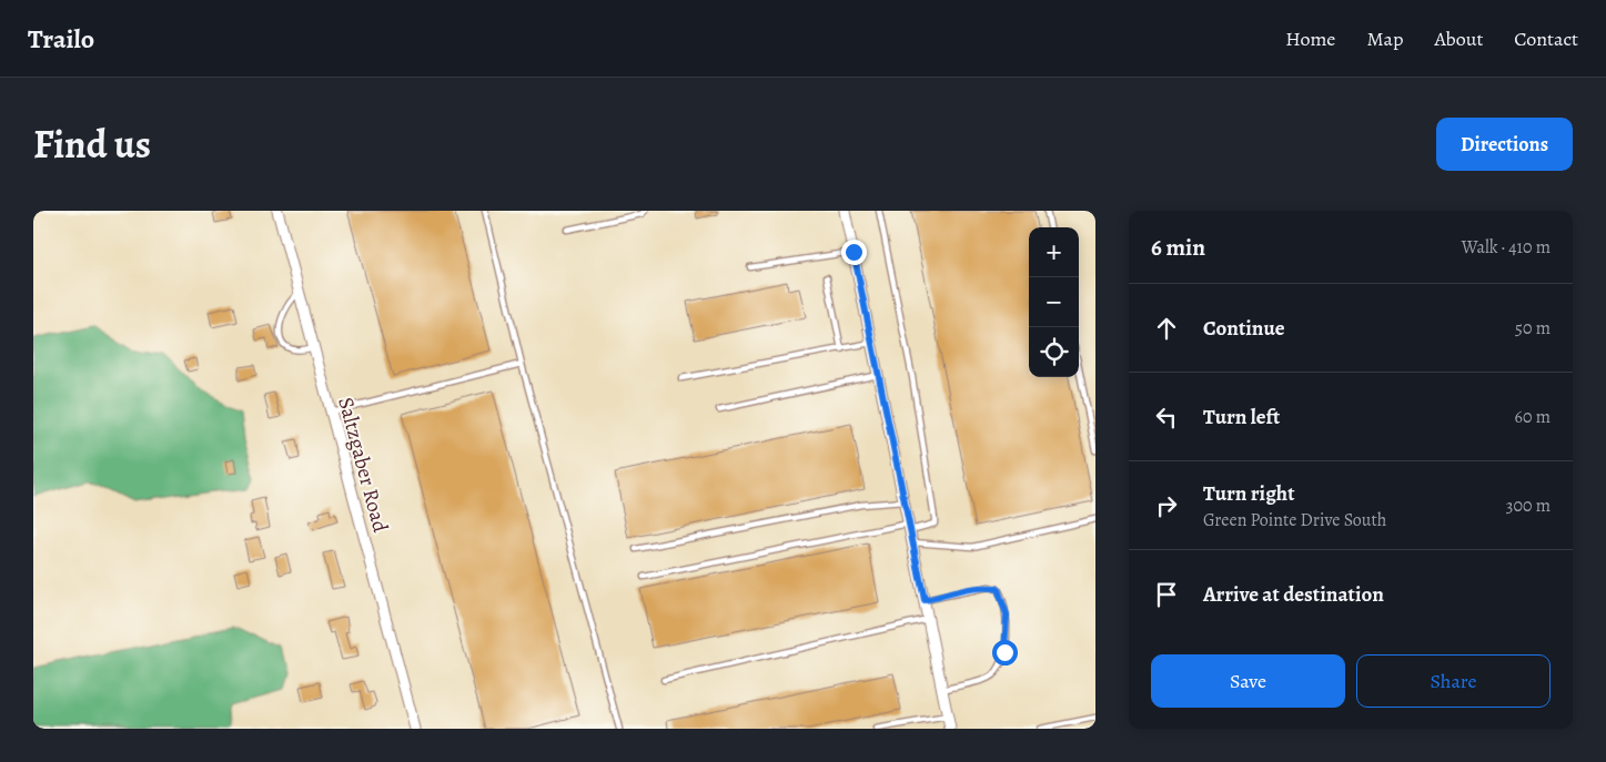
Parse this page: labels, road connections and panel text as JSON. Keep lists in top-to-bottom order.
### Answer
{
  "streets": {
    "street": ["Saltzgaber Road"]
  },
  "page": {
    "header": "Trailo",
    "nav": [
      "Home",
      "Map",
      "About",
      "Contact"
    ],
    "title": "Find us",
    "buttons": [
      "Directions",
      ["Save", "Share"]
    ],
    "heading": ["6 min", "Walk · 410 m"],
    "map_buttons": ["+", "−"],
    "list": [
      ["Continue", "50 m"],
      ["Turn left", "60 m"],
      ["Turn right", "Green Pointe Drive South", "300 m"],
      "Arrive at destination"
    ]
  }
}
